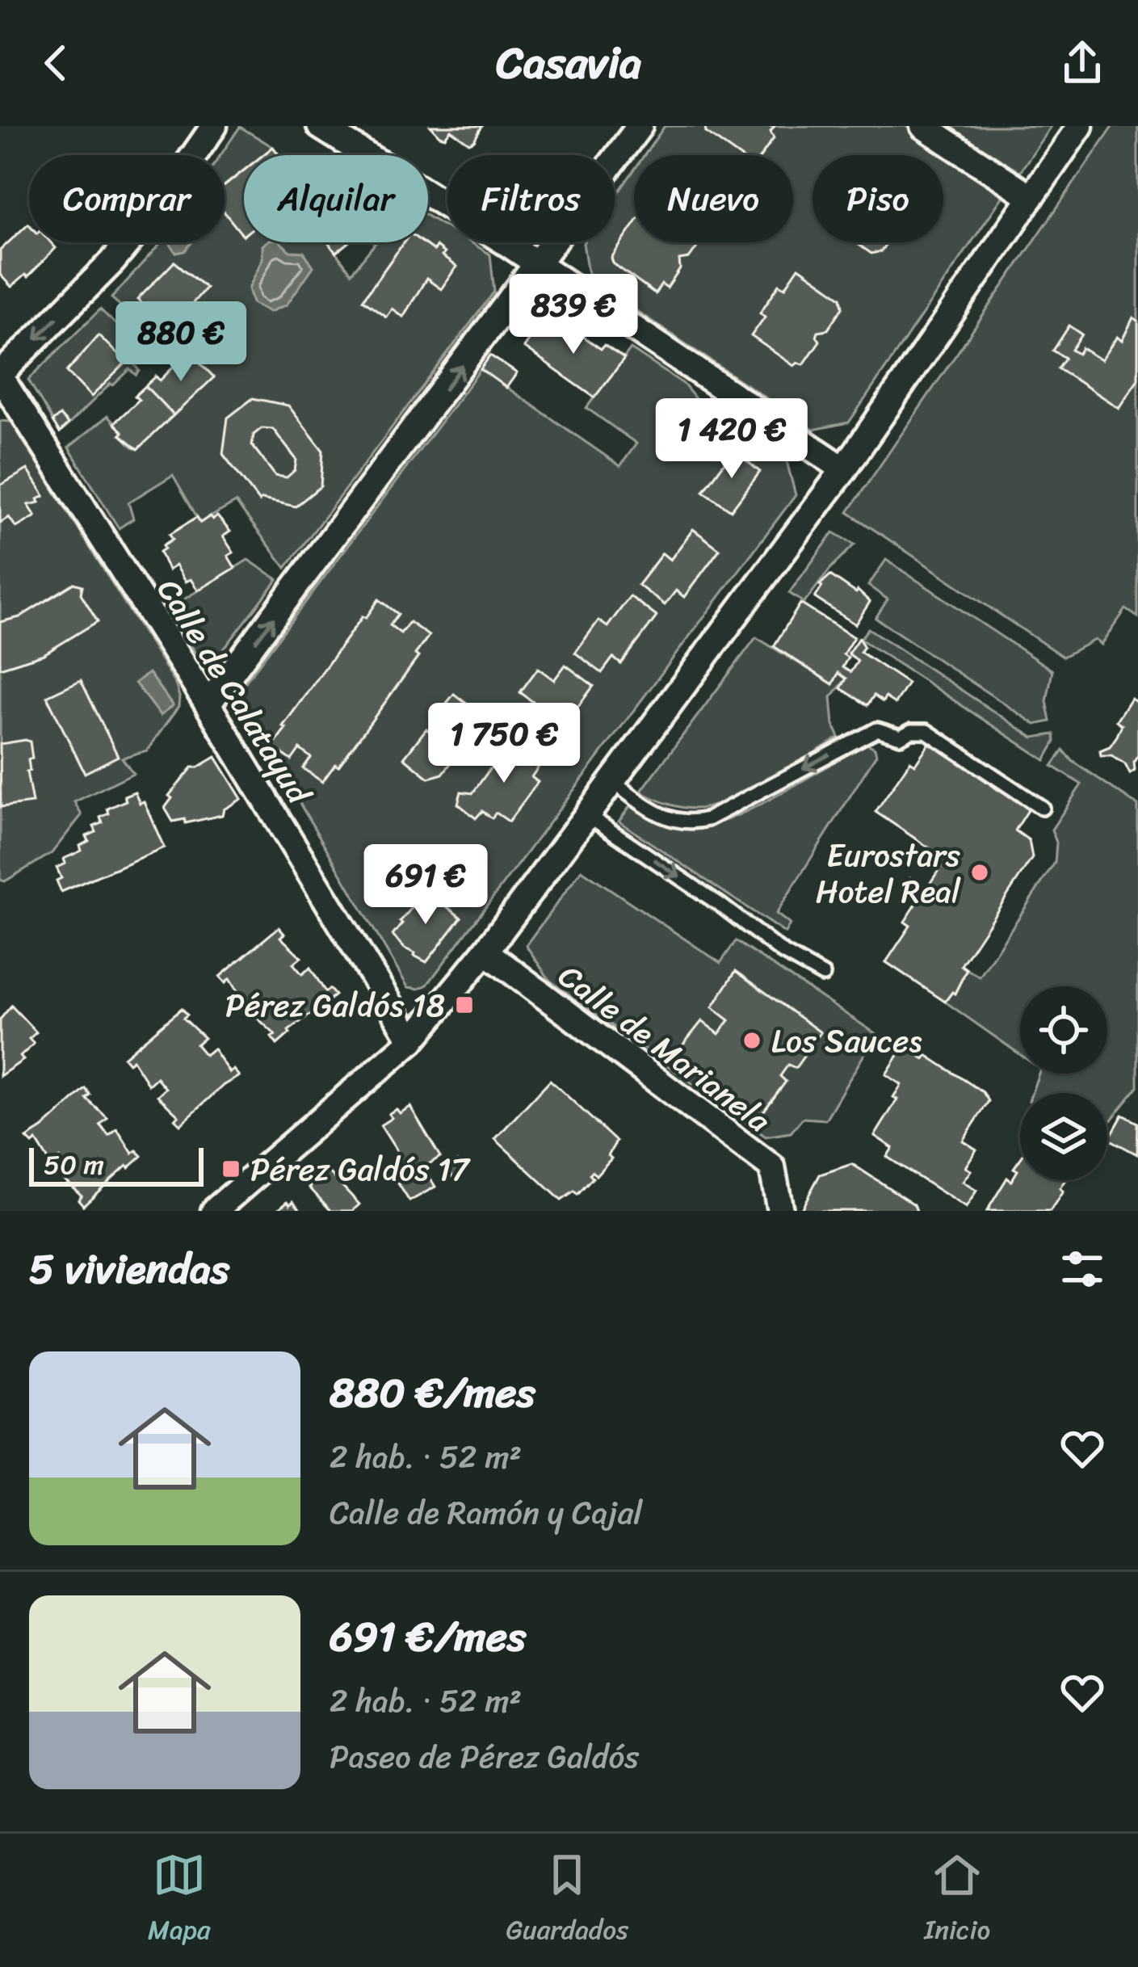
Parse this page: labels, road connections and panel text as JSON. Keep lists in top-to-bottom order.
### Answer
{
  "streets": {
    "street": ["Calle de Calatayud", "Calle de Marianela"]
  },
  "places": {
    "other": ["Eurostars Hotel Real", "Los Sauces"],
    "transit": ["Pérez Galdós 18", "Pérez Galdós 17"]
  },
  "scale_bar": "50 m",
  "page": {
    "header": "Casavia",
    "chip": [
      "Comprar",
      "Alquilar",
      "Filtros",
      "Nuevo",
      "Piso"
    ],
    "price": [
      "839 €",
      "880 €",
      "1 420 €",
      "1 750 €",
      "691 €"
    ],
    "scale": "50 m",
    "heading": "5 viviendas",
    "list": [
      {
        "name": "880 €/mes",
        "note": "2 hab. · 52 m² · Calle de Ramón y Cajal"
      },
      {
        "name": "691 €/mes",
        "note": "2 hab. · 52 m² · Paseo de Pérez Galdós"
      }
    ],
    "tabs": ["Mapa", "Guardados", "Inicio"]
  }
}
